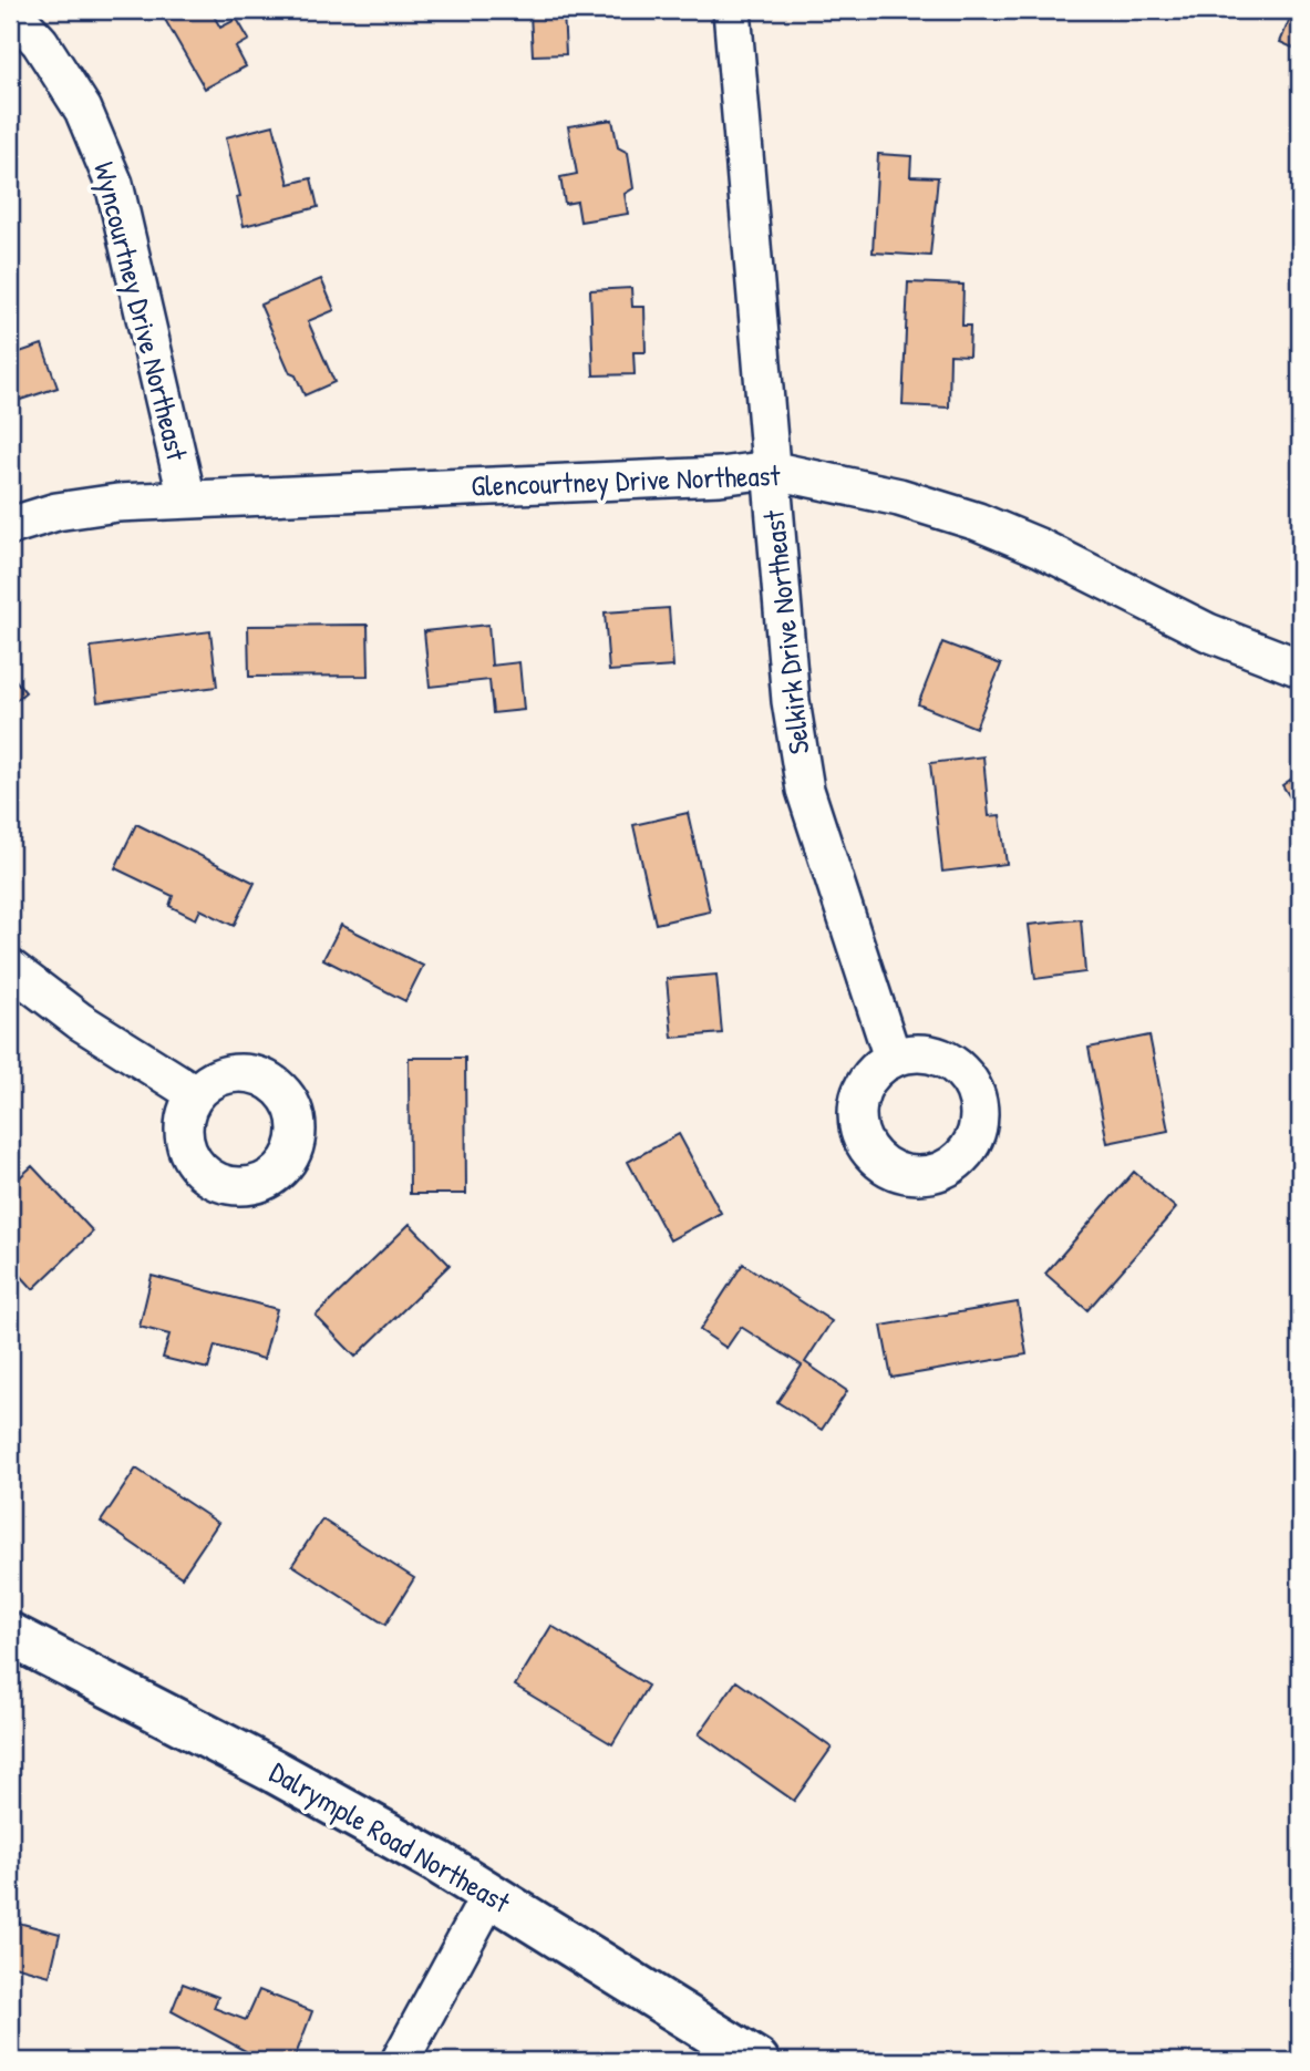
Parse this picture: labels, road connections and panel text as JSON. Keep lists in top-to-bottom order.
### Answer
{
  "streets": {
    "street": [
      "Wyncourtney Drive Northeast",
      "Glencourtney Drive Northeast",
      "Selkirk Drive Northeast",
      "Dalrymple Road Northeast"
    ]
  },
  "crossings": [
    ["Wyncourtney Drive Northeast", "Glencourtney Drive Northeast"],
    ["Glencourtney Drive Northeast", "Selkirk Drive Northeast"]
  ]
}
